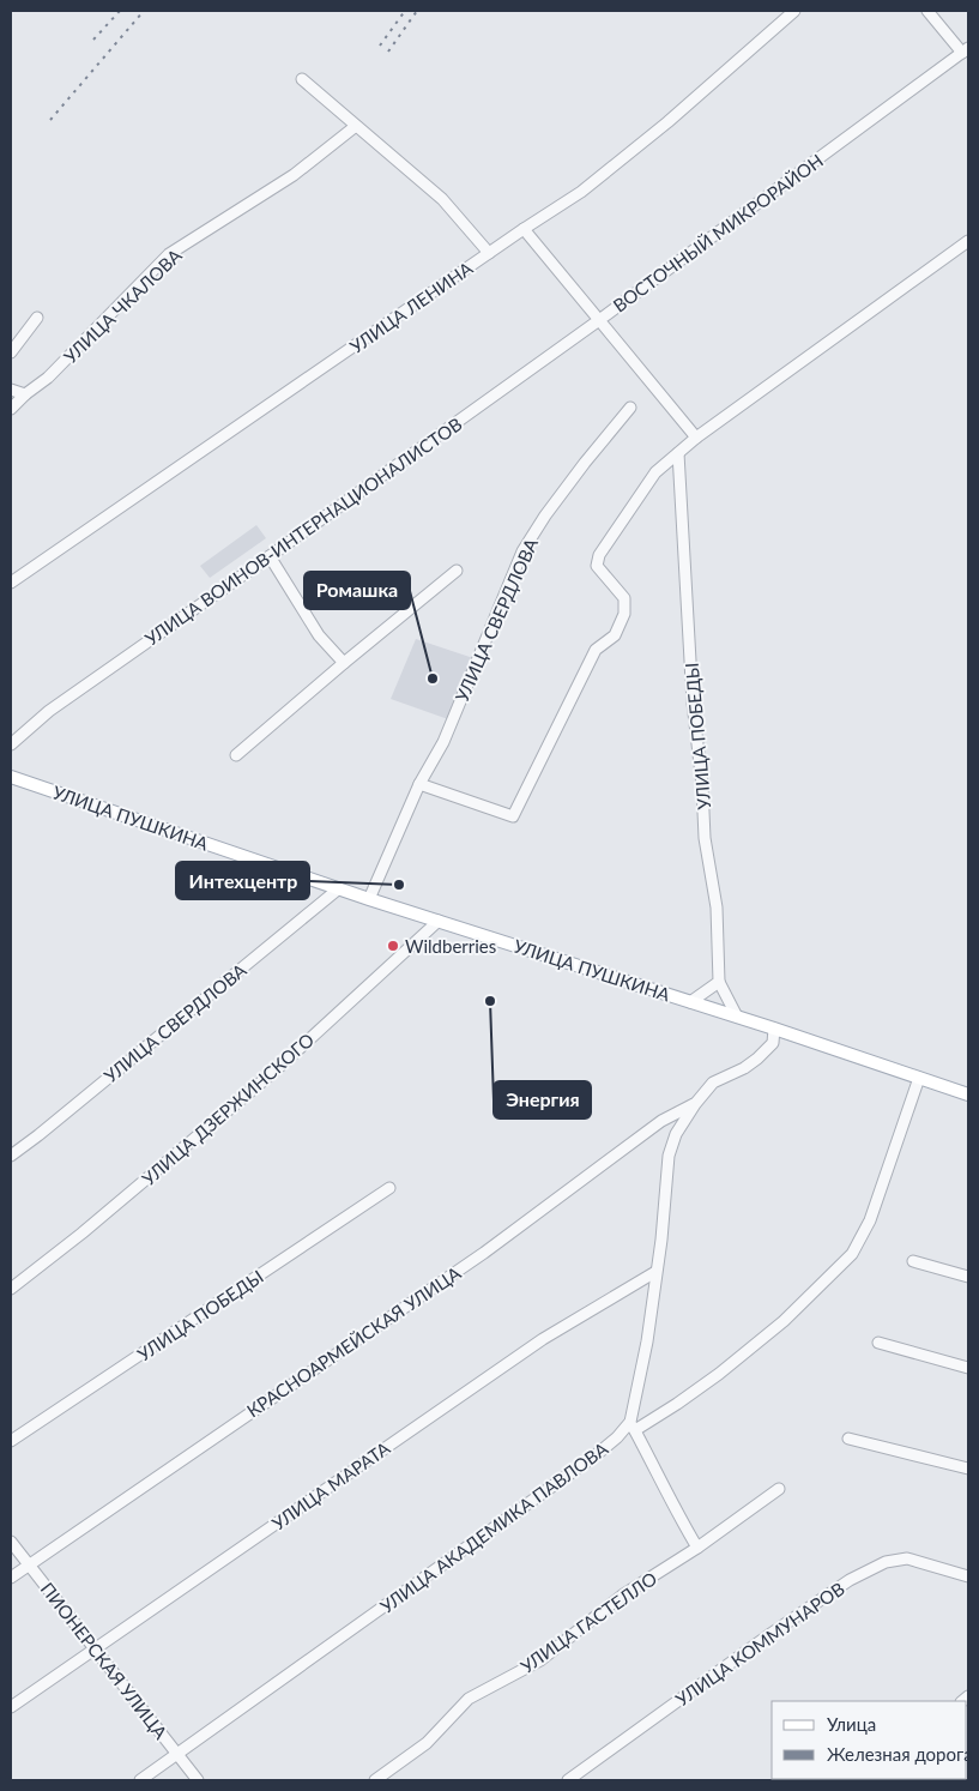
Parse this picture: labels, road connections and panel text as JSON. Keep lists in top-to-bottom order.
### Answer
{
  "streets": {
    "main road": ["УЛИЦА ПУШКИНА"],
    "street": [
      "ВОСТОЧНЫЙ МИКРОРАЙОН",
      "УЛИЦА ЧКАЛОВА",
      "УЛИЦА ЛЕНИНА",
      "УЛИЦА ВОИНОВ-ИНТЕРНАЦИОНАЛИСТОВ",
      "УЛИЦА СВЕРДЛОВА",
      "УЛИЦА ПОБЕДЫ",
      "УЛИЦА ДЗЕРЖИНСКОГО",
      "КРАСНОАРМЕЙСКАЯ УЛИЦА",
      "УЛИЦА МАРАТА",
      "УЛИЦА АКАДЕМИКА ПАВЛОВА",
      "УЛИЦА ГАСТЕЛЛО",
      "УЛИЦА КОММУНАРОВ",
      "ПИОНЕРСКАЯ УЛИЦА"
    ]
  },
  "crossings": [
    ["ВОСТОЧНЫЙ МИКРОРАЙОН", "УЛИЦА ВОИНОВ-ИНТЕРНАЦИОНАЛИСТОВ"],
    ["УЛИЦА СВЕРДЛОВА", "УЛИЦА ПУШКИНА"],
    ["УЛИЦА ПУШКИНА", "УЛИЦА ДЗЕРЖИНСКОГО"],
    ["УЛИЦА ПУШКИНА", "УЛИЦА АКАДЕМИКА ПАВЛОВА"],
    ["КРАСНОАРМЕЙСКАЯ УЛИЦА", "ПИОНЕРСКАЯ УЛИЦА"],
    ["УЛИЦА МАРАТА", "ПИОНЕРСКАЯ УЛИЦА"],
    ["УЛИЦА АКАДЕМИКА ПАВЛОВА", "ПИОНЕРСКАЯ УЛИЦА"]
  ],
  "places": [
    "Ромашка",
    "Интехцентр",
    "Wildberries",
    "Энергия"
  ],
  "legend": ["Улица", "Железная дорога"]
}
